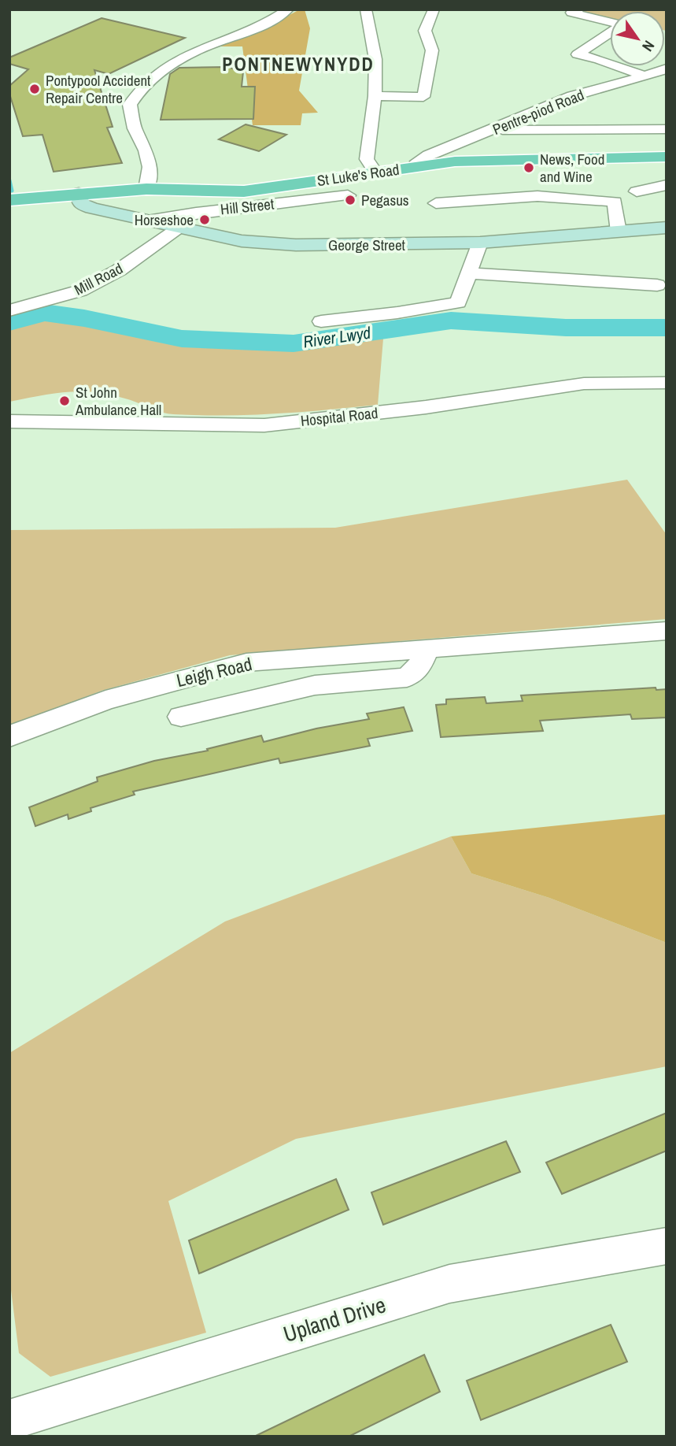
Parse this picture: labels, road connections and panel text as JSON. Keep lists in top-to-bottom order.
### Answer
{
  "streets": {
    "main road": ["St Luke's Road", "George Street"],
    "street": [
      "Pentre-piod Road",
      "Hill Street",
      "Mill Road",
      "Hospital Road",
      "Leigh Road",
      "Upland Drive"
    ]
  },
  "crossings": [
    ["Pentre-piod Road", "St Luke's Road"],
    ["St Luke's Road", "George Street"],
    ["Hill Street", "George Street"],
    ["George Street", "Mill Road"]
  ],
  "districts": ["PONTNEWYNYDD"],
  "water": ["River Lwyd"],
  "places": [
    "Pontypool Accident Repair Centre",
    "News, Food and Wine",
    "Pegasus",
    "Horseshoe",
    "St John Ambulance Hall"
  ],
  "north": "bottom right"
}
